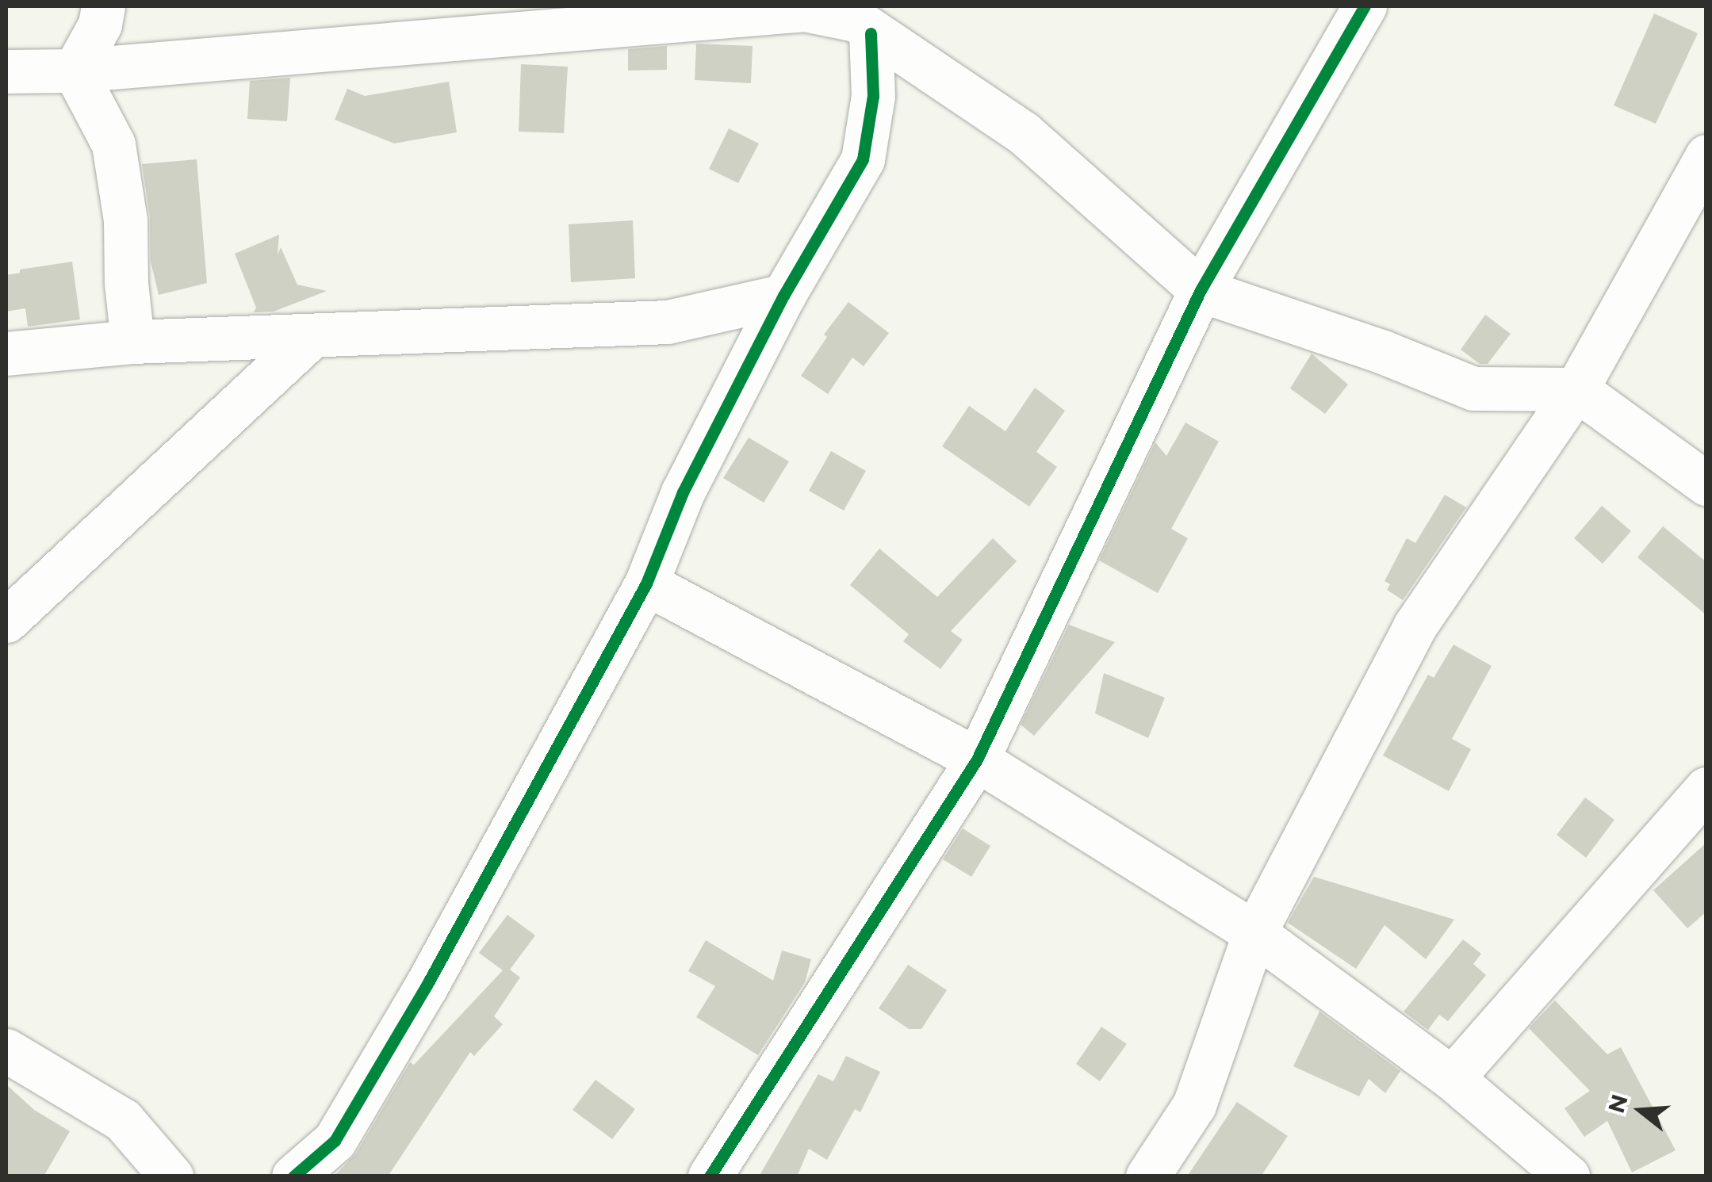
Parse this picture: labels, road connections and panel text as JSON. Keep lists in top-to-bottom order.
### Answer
{
  "north": "left"
}
